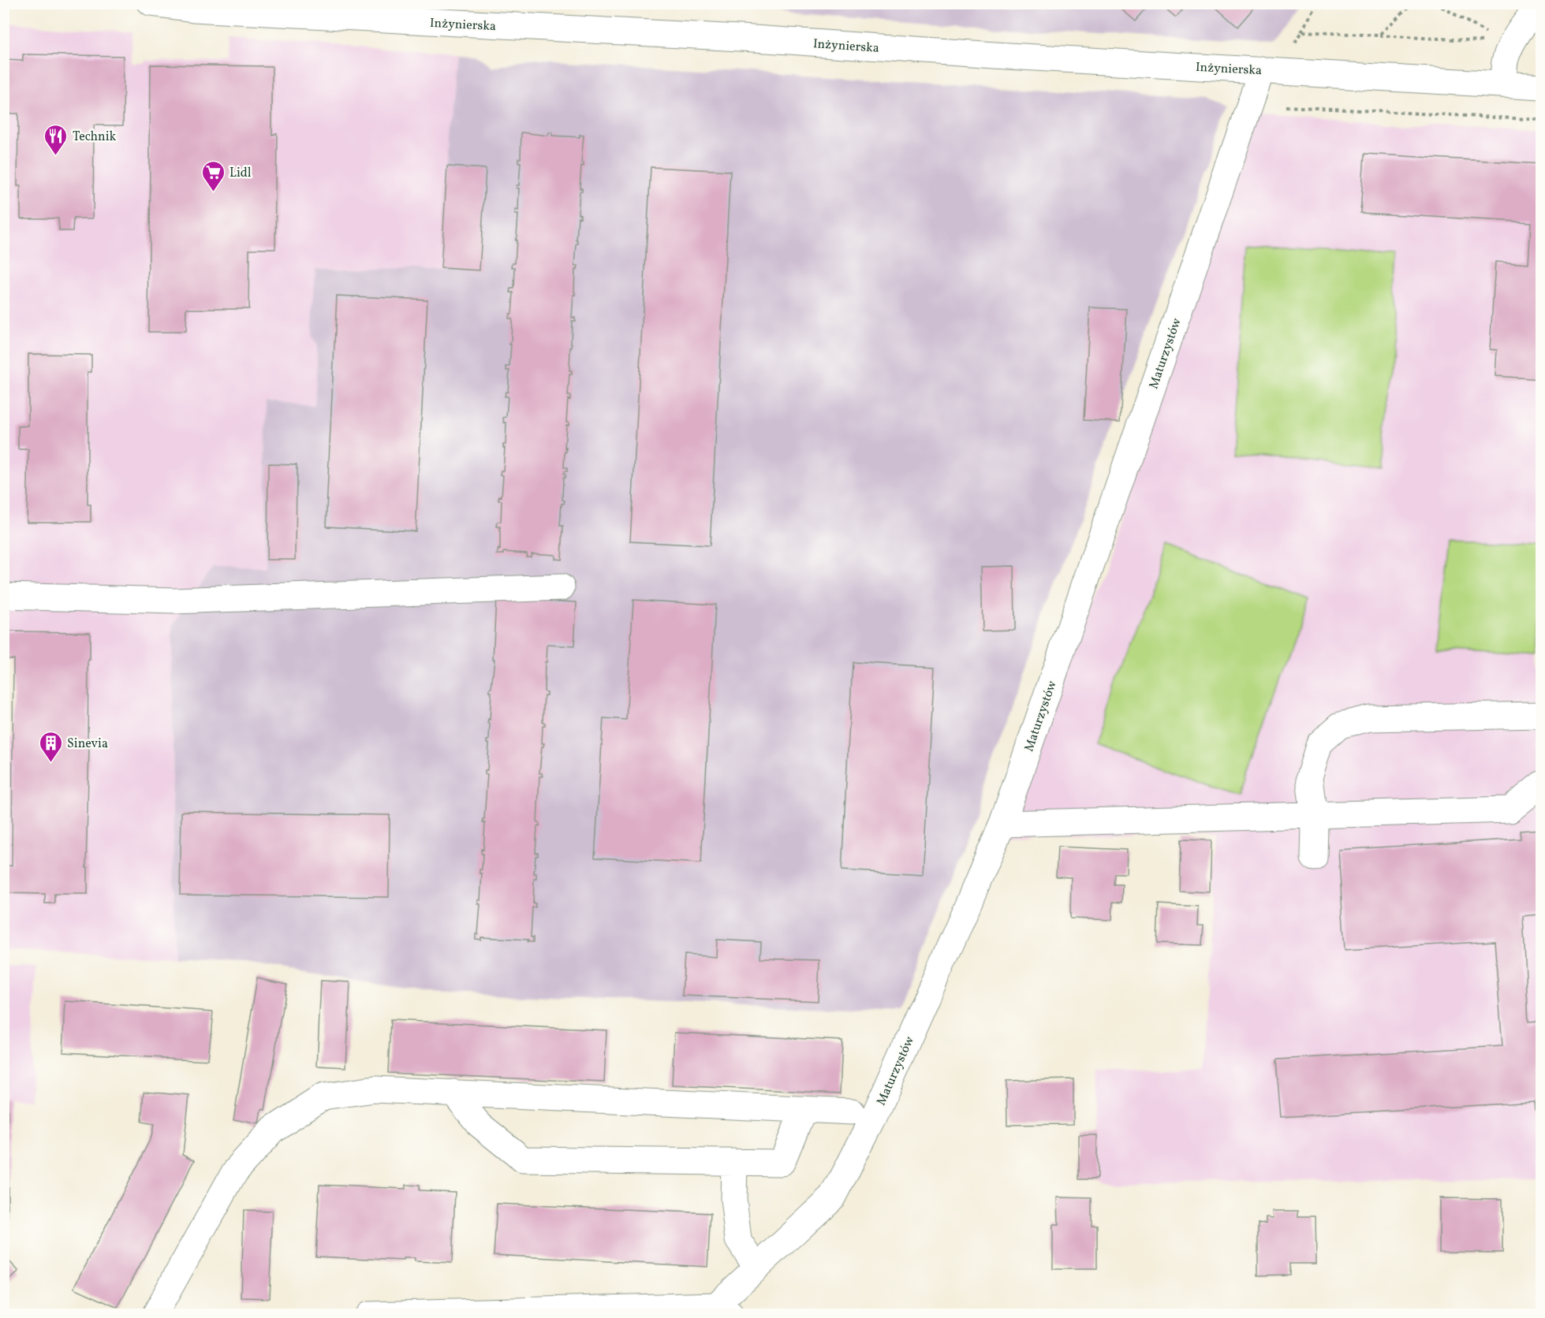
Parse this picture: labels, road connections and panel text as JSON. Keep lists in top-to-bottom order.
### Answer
{
  "streets": {
    "street": ["Inżynierska", "Maturzystów"]
  },
  "crossings": [
    ["Inżynierska", "Maturzystów"]
  ],
  "places": {
    "restaurant": ["Technik"],
    "supermarket": ["Lidl"],
    "building": ["Sinevia"]
  }
}
